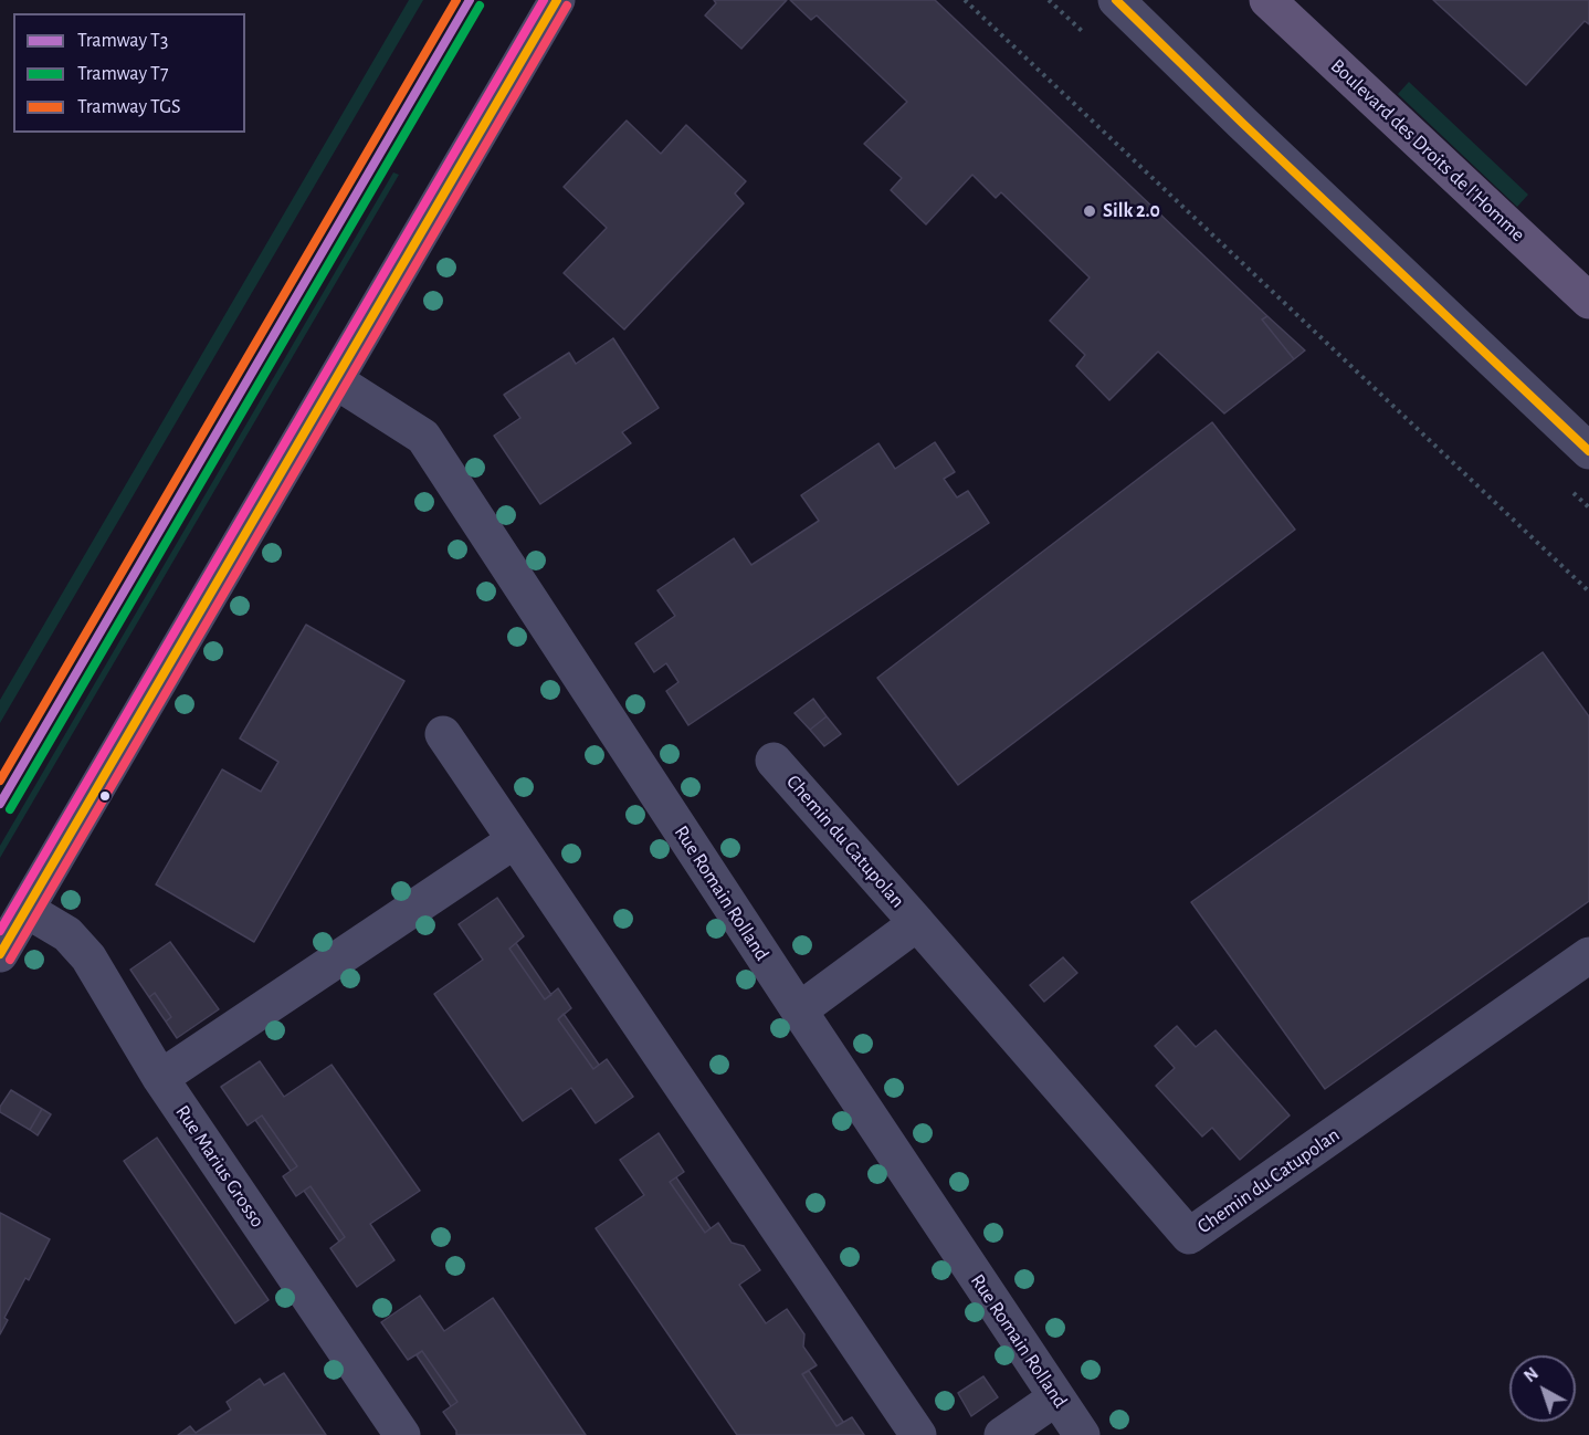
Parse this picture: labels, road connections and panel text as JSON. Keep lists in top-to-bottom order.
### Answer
{
  "streets": {
    "main road": ["Boulevard des Droits de l'Homme"],
    "street": ["Chemin du Catupolan", "Rue Romain Rolland", "Rue Marius Grosso"]
  },
  "crossings": [
    ["Chemin du Catupolan", "Rue Romain Rolland"]
  ],
  "places": ["Silk 2.0"],
  "lines": ["tram line T3", "tram line TGS", "tram line T7"],
  "legend": ["Tramway T3", "Tramway T7", "Tramway TGS"],
  "north": "top left"
}
